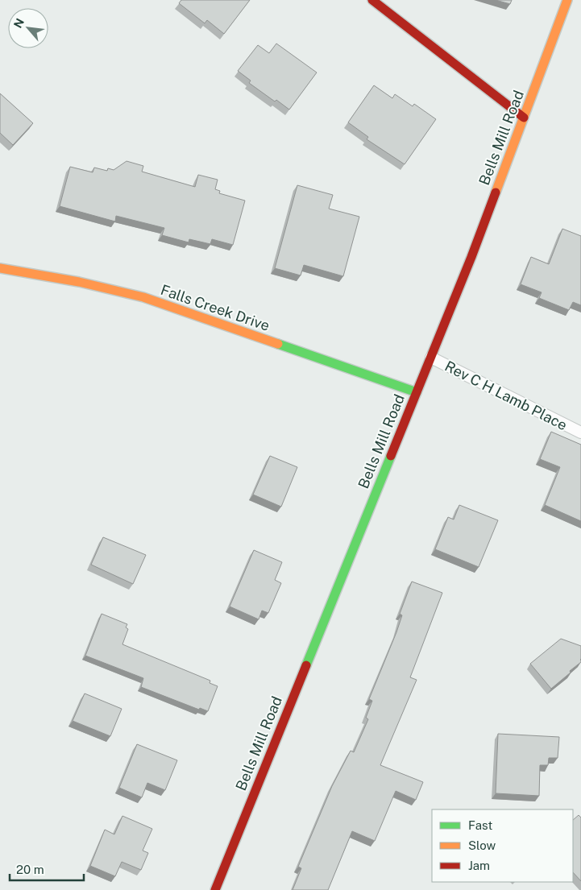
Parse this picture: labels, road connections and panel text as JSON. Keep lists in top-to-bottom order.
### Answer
{
  "streets": {
    "street": ["Bells Mill Road", "Falls Creek Drive"],
    "lane": ["Rev C H Lamb Place"]
  },
  "crossings": [
    ["Bells Mill Road", "Falls Creek Drive"],
    ["Bells Mill Road", "Rev C H Lamb Place"]
  ],
  "legend": ["Fast", "Slow", "Jam"],
  "scale_bar": "20 m",
  "north": "top left"
}
